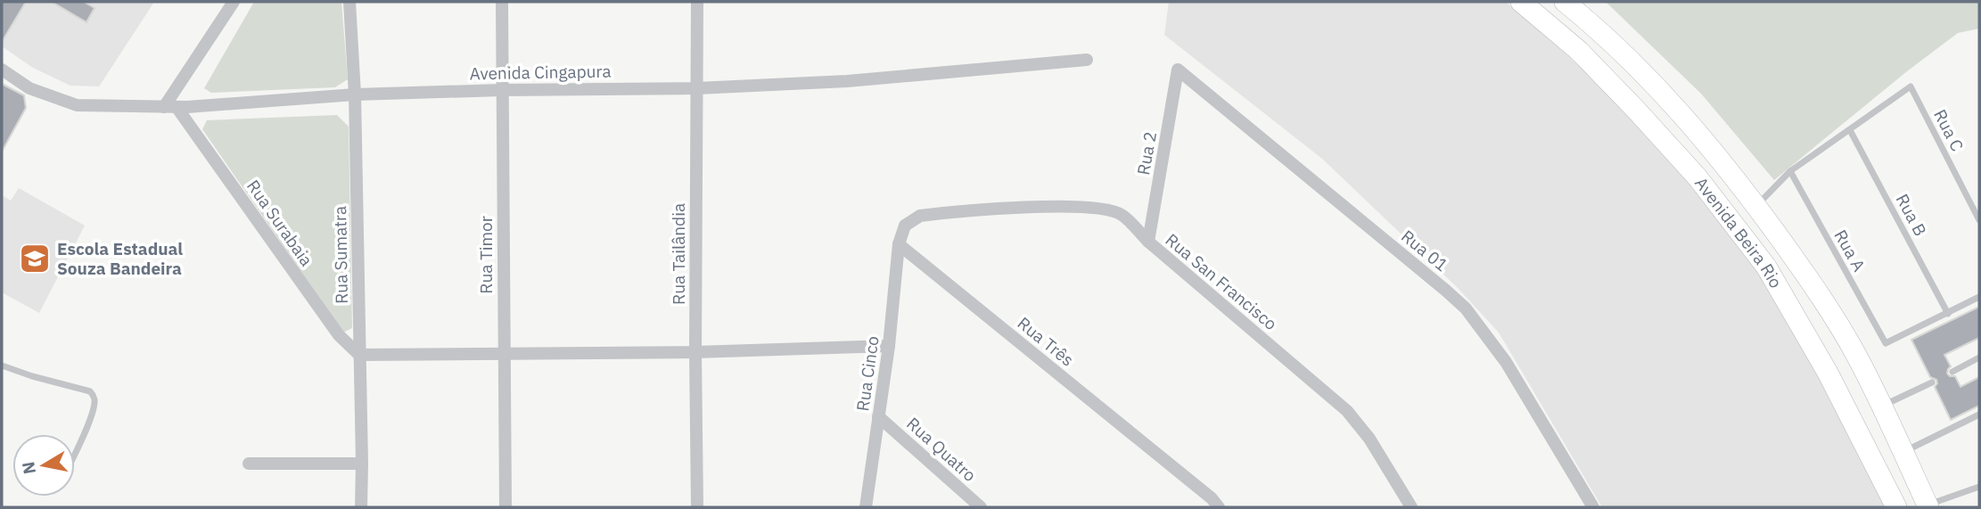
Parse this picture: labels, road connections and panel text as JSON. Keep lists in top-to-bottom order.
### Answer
{
  "streets": {
    "main road": ["Avenida Beira Rio"],
    "street": [
      "Avenida Cingapura",
      "Rua 2",
      "Rua Surabaia",
      "Rua 01",
      "Rua Tailândia",
      "Rua Sumatra",
      "Rua Timor",
      "Rua San Francisco",
      "Rua Três",
      "Rua Cinco",
      "Rua Quatro"
    ],
    "lane": ["Rua C", "Rua B", "Rua A"]
  },
  "crossings": [
    ["Avenida Cingapura", "Rua Surabaia"],
    ["Avenida Cingapura", "Rua Tailândia"],
    ["Avenida Cingapura", "Rua Sumatra"],
    ["Avenida Cingapura", "Rua Timor"],
    ["Rua C", "Rua B"],
    ["Rua 2", "Rua 01"],
    ["Rua 2", "Rua San Francisco"],
    ["Rua B", "Rua A"],
    ["Rua Surabaia", "Rua Sumatra"],
    ["Rua San Francisco", "Rua Três"],
    ["Rua San Francisco", "Rua Cinco"],
    ["Rua Três", "Rua Cinco"],
    ["Rua Cinco", "Rua Quatro"]
  ],
  "places": {
    "school or university": ["Escola Estadual Souza Bandeira"]
  },
  "north": "left"
}
